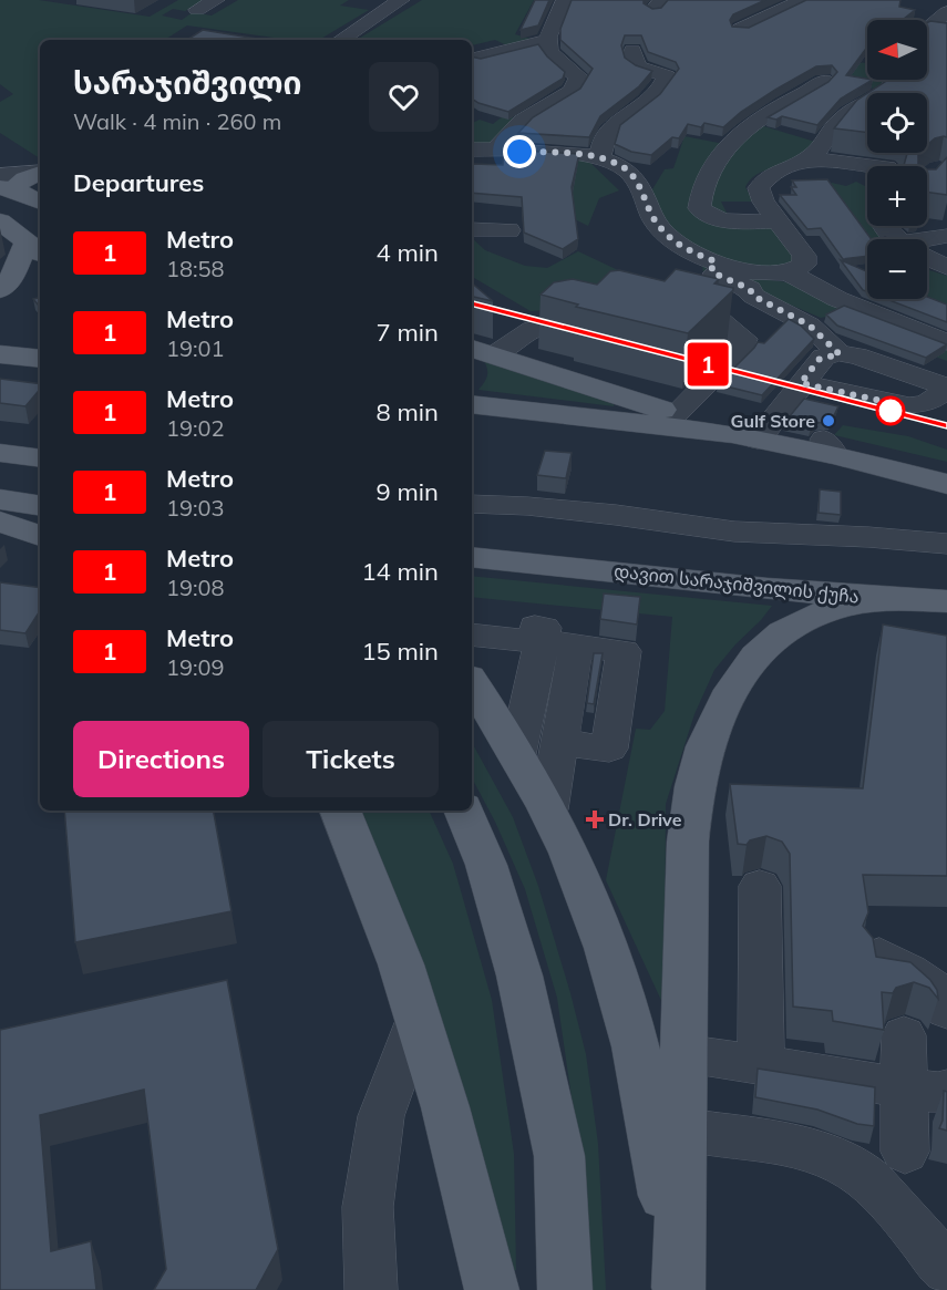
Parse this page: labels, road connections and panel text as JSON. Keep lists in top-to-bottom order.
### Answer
{
  "streets": {
    "main road": ["დავით სარაჯიშვილის ქუჩა"]
  },
  "places": {
    "other": ["Gulf Store"],
    "health": ["Dr. Drive"]
  },
  "lines": ["metro line 1"],
  "north": "left",
  "page": {
    "on_map": "1",
    "map_buttons": ["+", "−"],
    "heading": [
      ["სარაჯიშვილი", "Walk · 4 min · 260 m"],
      "Departures"
    ],
    "list": [
      {
        "mark": "1",
        "name": "Metro",
        "note": "18:58",
        "value": "4 min"
      },
      {
        "mark": "1",
        "name": "Metro",
        "note": "19:01",
        "value": "7 min"
      },
      {
        "mark": "1",
        "name": "Metro",
        "note": "19:02",
        "value": "8 min"
      },
      {
        "mark": "1",
        "name": "Metro",
        "note": "19:03",
        "value": "9 min"
      },
      {
        "mark": "1",
        "name": "Metro",
        "note": "19:08",
        "value": "14 min"
      },
      {
        "mark": "1",
        "name": "Metro",
        "note": "19:09",
        "value": "15 min"
      }
    ],
    "buttons": ["Directions", "Tickets"]
  }
}
